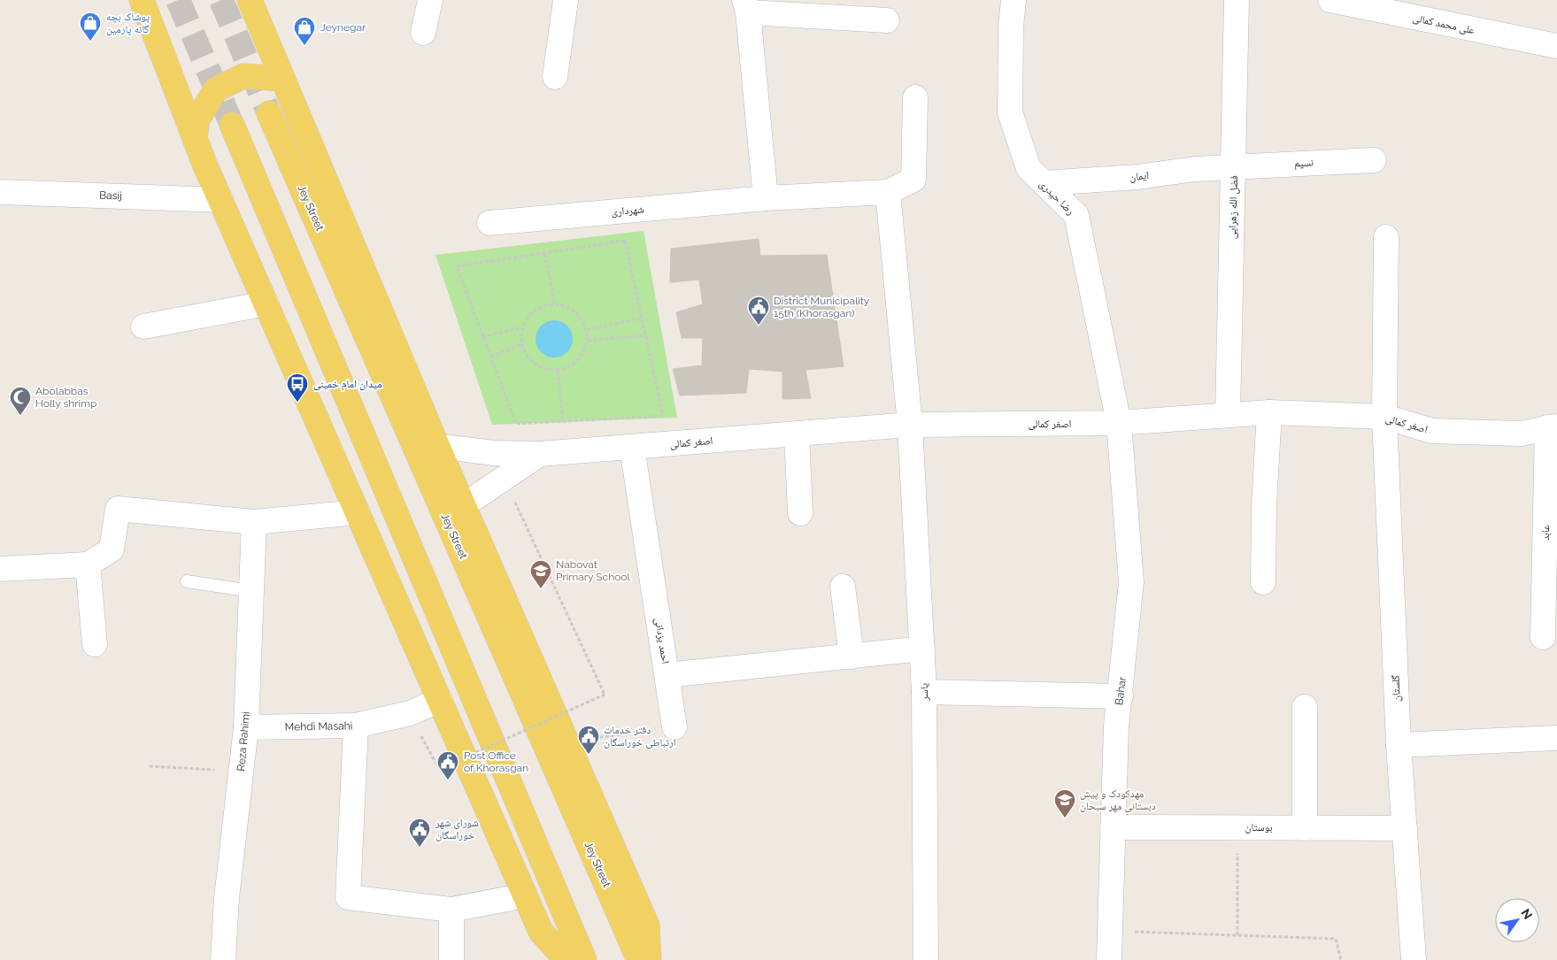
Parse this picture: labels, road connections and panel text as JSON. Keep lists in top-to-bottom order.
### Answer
{
  "streets": {
    "main road": ["Jey Street"],
    "street": [
      "علی محمد کمالی",
      "نسیم",
      "ایمان",
      "Basij",
      "رضا حیدری",
      "فضل الله زهرایی",
      "شهرداری",
      "اصغر کمالی",
      "عابد",
      "احمد یزدانی",
      "گلستان",
      "Bahar",
      "یاسر",
      "Mehdi Masahi",
      "Reza Rahimi",
      "بوستان"
    ]
  },
  "crossings": [
    ["نسیم", "ایمان"],
    ["نسیم", "فضل الله زهرایی"],
    ["ایمان", "رضا حیدری"],
    ["ایمان", "فضل الله زهرایی"],
    ["رضا حیدری", "اصغر کمالی"],
    ["رضا حیدری", "Bahar"],
    ["فضل الله زهرایی", "اصغر کمالی"],
    ["شهرداری", "یاسر"],
    ["اصغر کمالی", "عابد"],
    ["اصغر کمالی", "احمد یزدانی"],
    ["اصغر کمالی", "گلستان"],
    ["اصغر کمالی", "Bahar"],
    ["اصغر کمالی", "یاسر"],
    ["گلستان", "بوستان"],
    ["Bahar", "بوستان"],
    ["Mehdi Masahi", "Reza Rahimi"]
  ],
  "places": {
    "shop": ["پوشاک بچه گانه پارمین", "Jeynegar"],
    "public building": [
      "District Municipality 15th (Khorasgan)",
      "دفتر خدمات ارتباطی خوراسگان",
      "Post Office of Khorasgan",
      "شورای شهر خوراسگان"
    ],
    "bus stop": ["میدان امام خمینی"],
    "mosque": ["Abolabbas Holly shrimp"],
    "school or university": ["Nabovat Primary School", "مهدکودک و پیش دبستانی مهر سبحان"]
  },
  "north": "top right"
}
